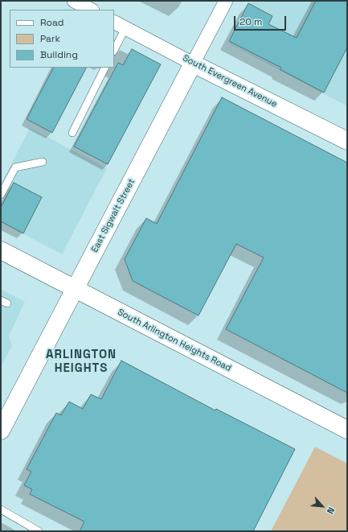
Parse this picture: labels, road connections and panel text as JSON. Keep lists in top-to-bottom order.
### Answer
{
  "streets": {
    "street": ["South Evergreen Avenue", "East Sigwalt Street", "South Arlington Heights Road"]
  },
  "crossings": [
    ["South Evergreen Avenue", "East Sigwalt Street"],
    ["East Sigwalt Street", "South Arlington Heights Road"]
  ],
  "districts": ["ARLINGTON HEIGHTS"],
  "legend": ["Road", "Park", "Building"],
  "scale_bar": "20 m",
  "north": "bottom right"
}
